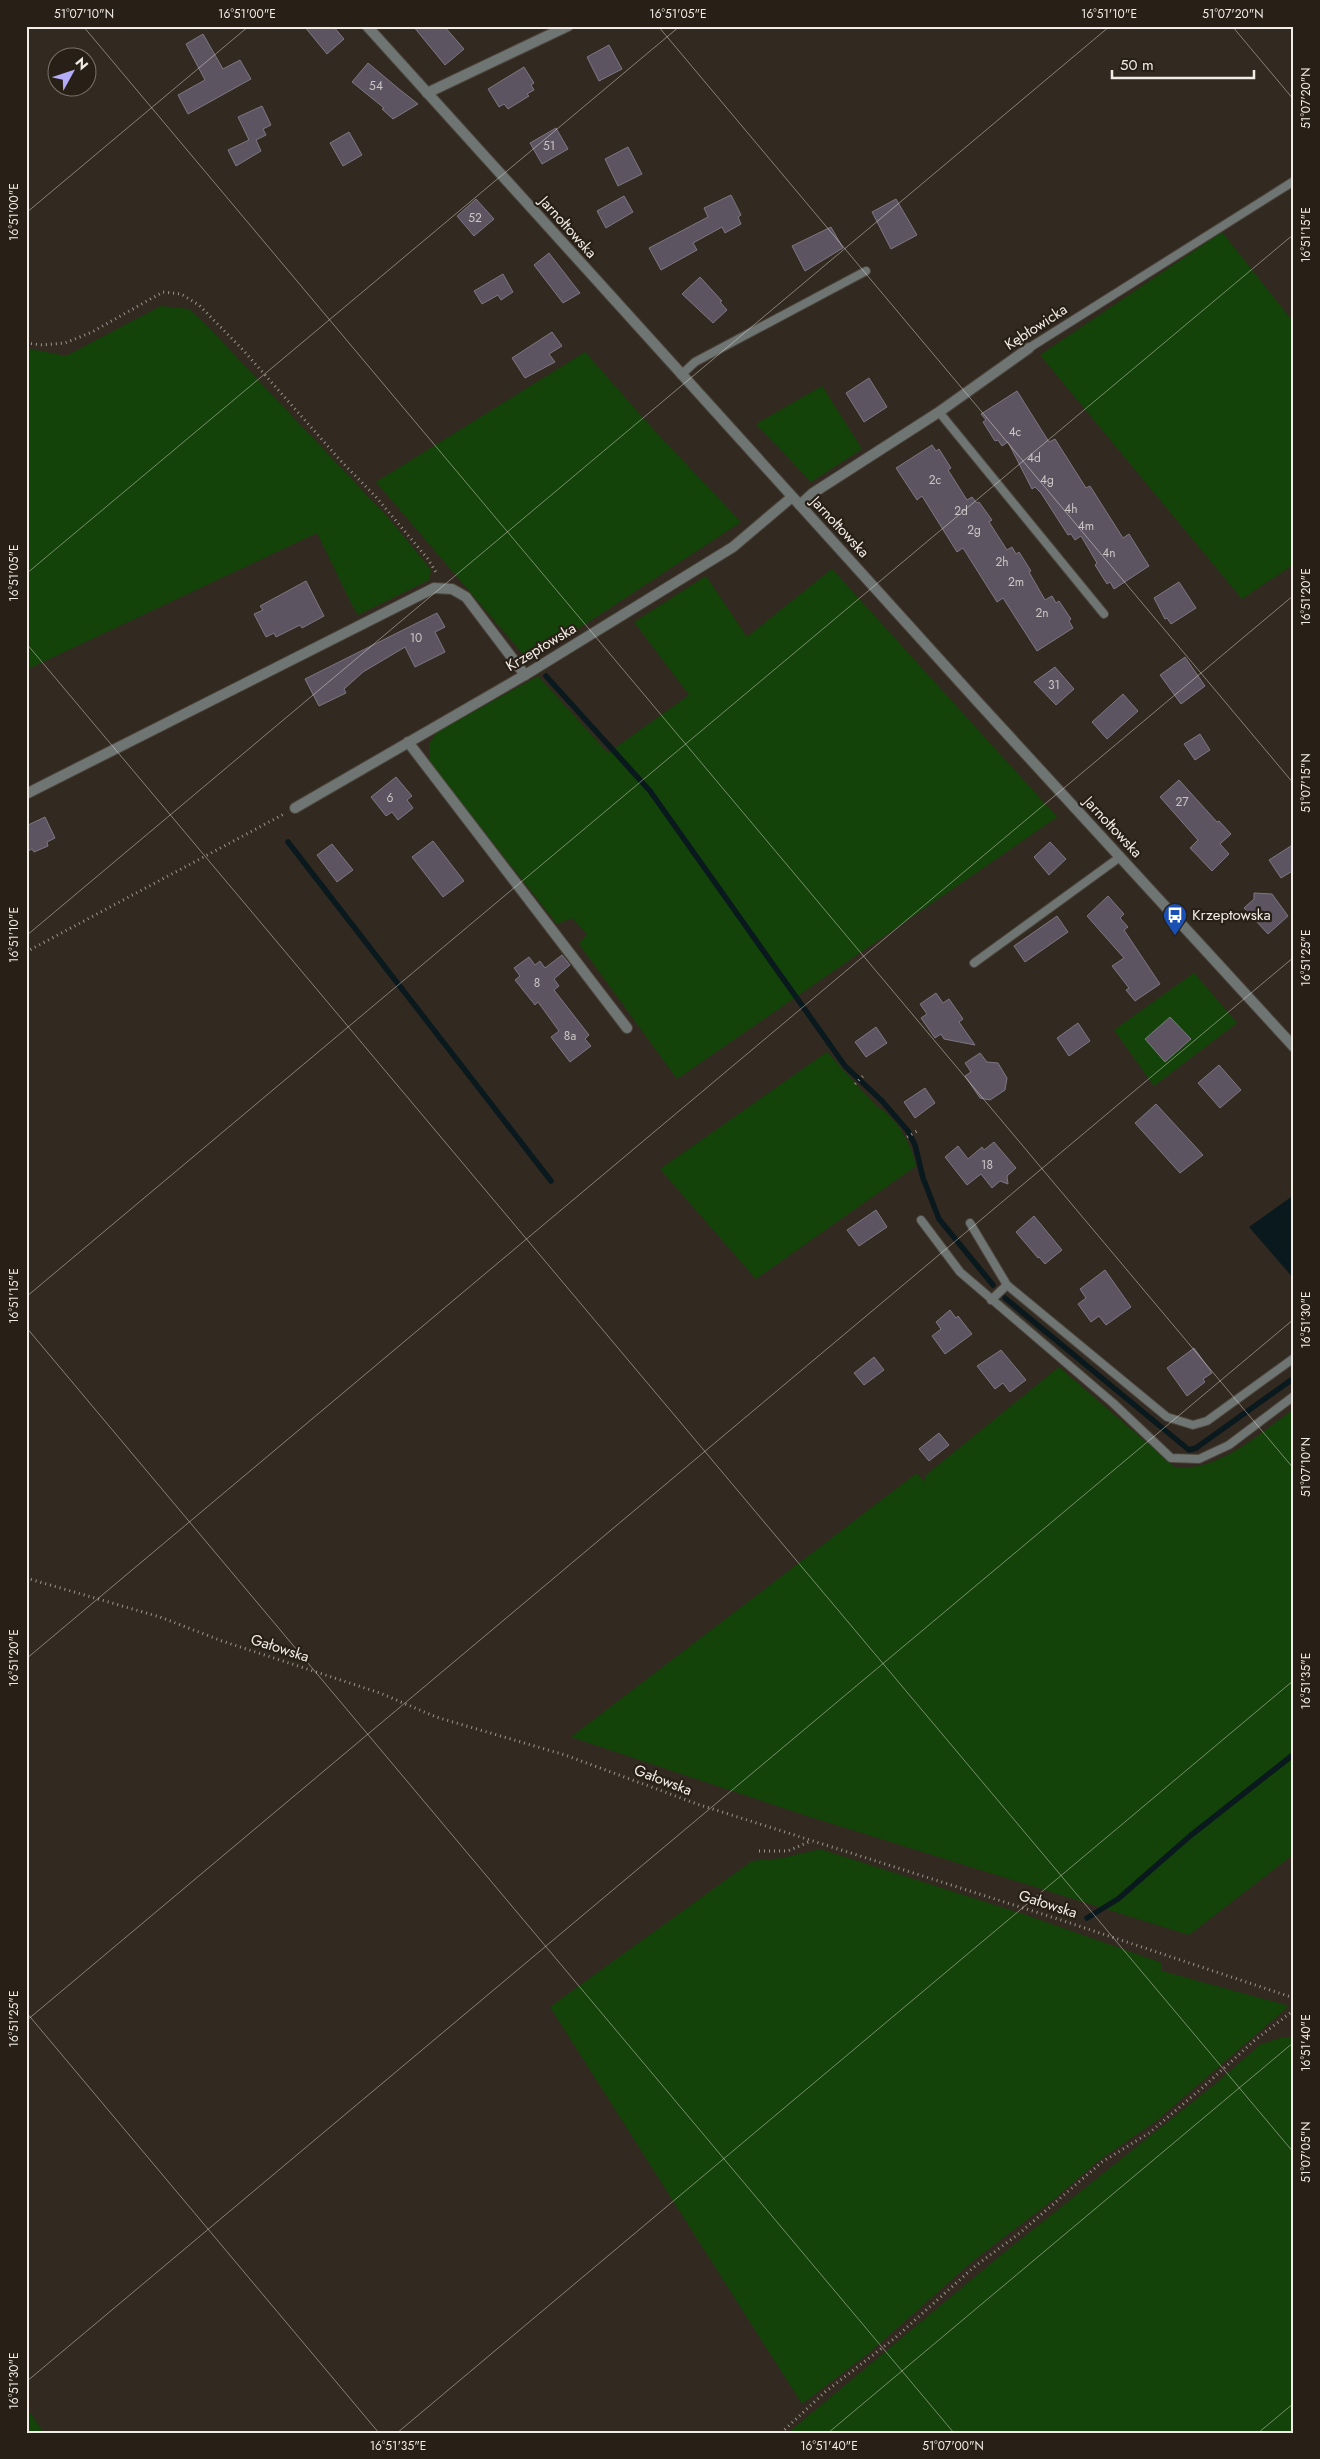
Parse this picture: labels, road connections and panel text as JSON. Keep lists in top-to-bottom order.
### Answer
{
  "streets": {
    "street": ["Jarnołtowska", "Kębłowicka", "Krzeptowska"],
    "path": ["Gałowska"]
  },
  "crossings": [
    ["Jarnołtowska", "Kębłowicka"],
    ["Jarnołtowska", "Krzeptowska"]
  ],
  "places": {
    "bus stop": ["Krzeptowska"]
  },
  "house_numbers": [
    "54",
    "51",
    "52",
    "4c",
    "4d",
    "2c",
    "4g",
    "4h",
    "2d",
    "4m",
    "2g",
    "4n",
    "2h",
    "2m",
    "2n",
    "10",
    "31",
    "6",
    "27",
    "8",
    "8a",
    "18"
  ],
  "scale_bar": "50 m",
  "north": "top right",
  "coordinates": [
    "51°07'10\"N",
    "16°51'00\"E",
    "16°51'05\"E",
    "16°51'10\"E",
    "51°07'20\"N",
    "16°51'15\"E",
    "16°51'20\"E",
    "51°07'15\"N",
    "16°51'25\"E",
    "16°51'30\"E",
    "16°51'35\"E",
    "16°51'40\"E",
    "51°07'05\"N",
    "51°07'00\"N"
  ]
}
